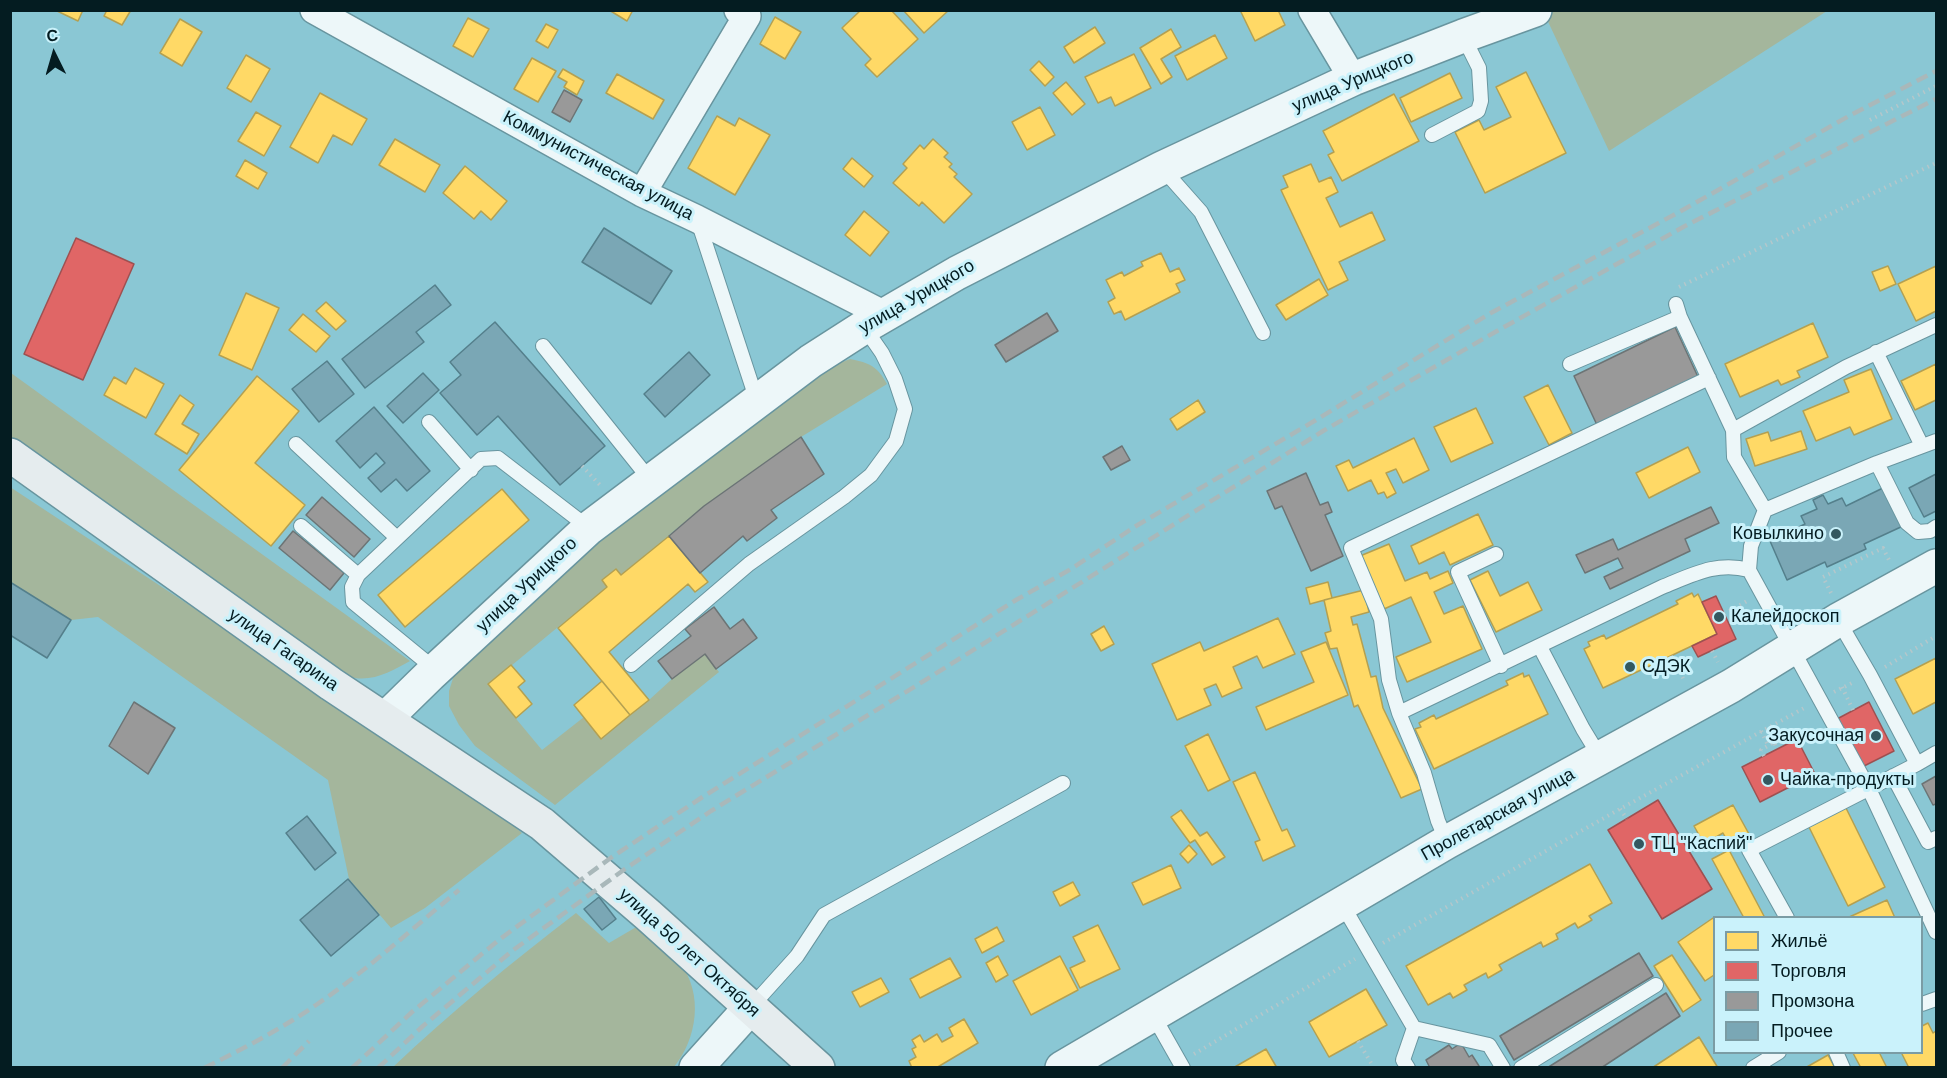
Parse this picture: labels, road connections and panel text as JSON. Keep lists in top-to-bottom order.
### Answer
{
  "streets": {
    "main road": ["улица Гагарина", "улица 50 лет Октября"],
    "street": ["улица Урицкого", "Коммунистическая улица", "Пролетарская улица"]
  },
  "crossings": [
    ["улица Урицкого", "Коммунистическая улица"],
    ["улица Урицкого", "улица Гагарина"],
    ["улица Гагарина", "улица 50 лет Октября"]
  ],
  "places": [
    "Ковылкино",
    "Калейдоскоп",
    "СДЭК",
    "Закусочная",
    "Чайка-продукты",
    "ТЦ \"Каспий\""
  ],
  "legend": [
    "Жильё",
    "Торговля",
    "Промзона",
    "Прочее"
  ],
  "north": "top"
}
